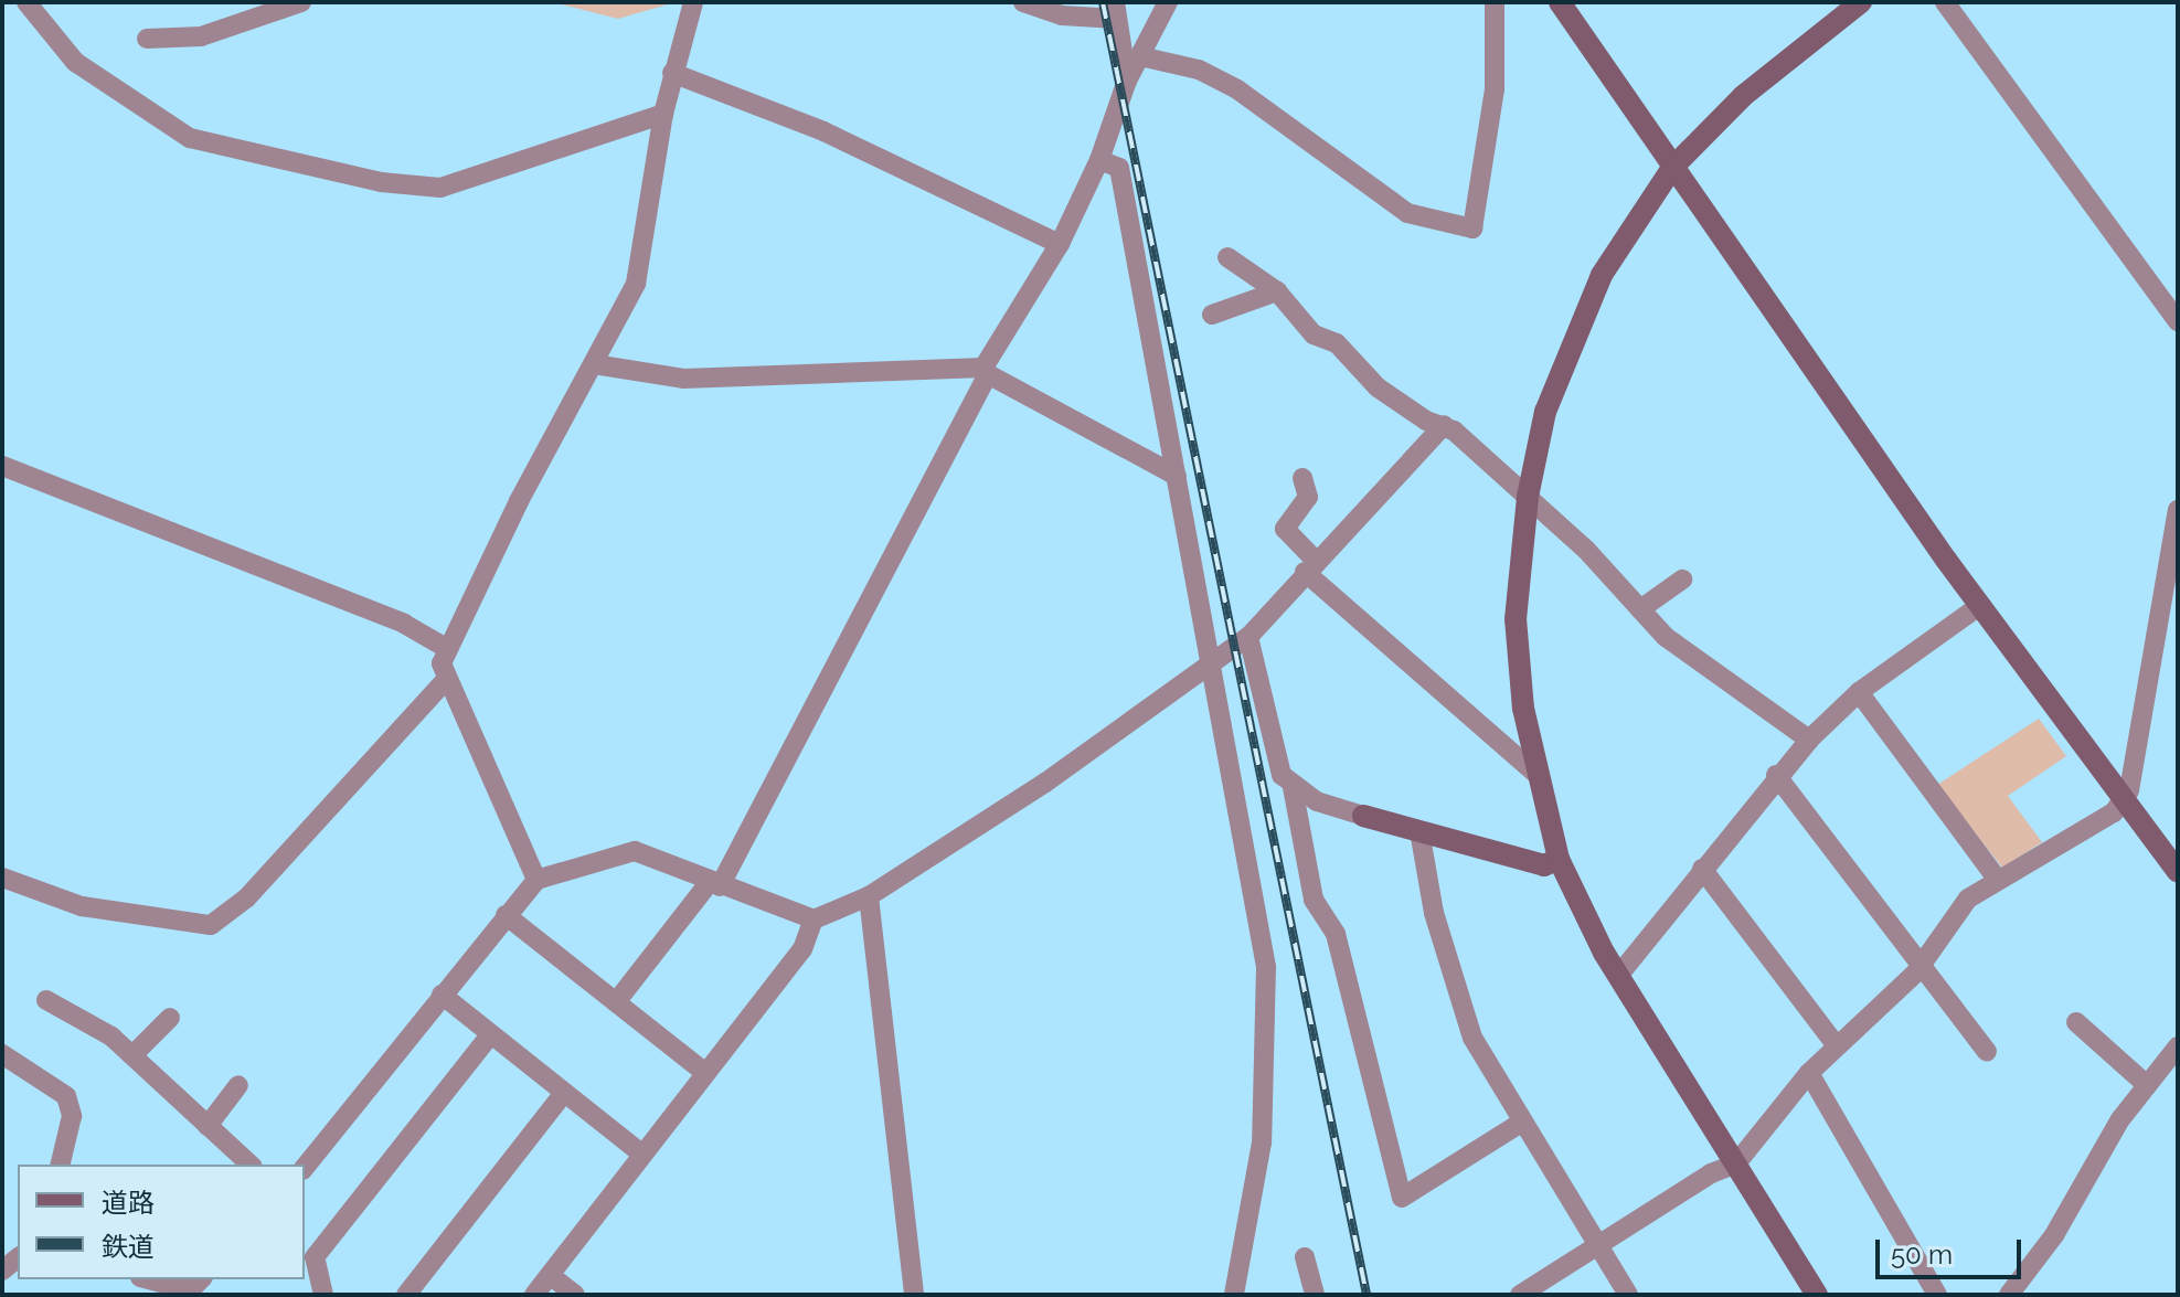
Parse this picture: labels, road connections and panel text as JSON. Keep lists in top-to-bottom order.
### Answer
{
  "legend": ["道路", "鉄道"],
  "scale_bar": "50 m"
}
